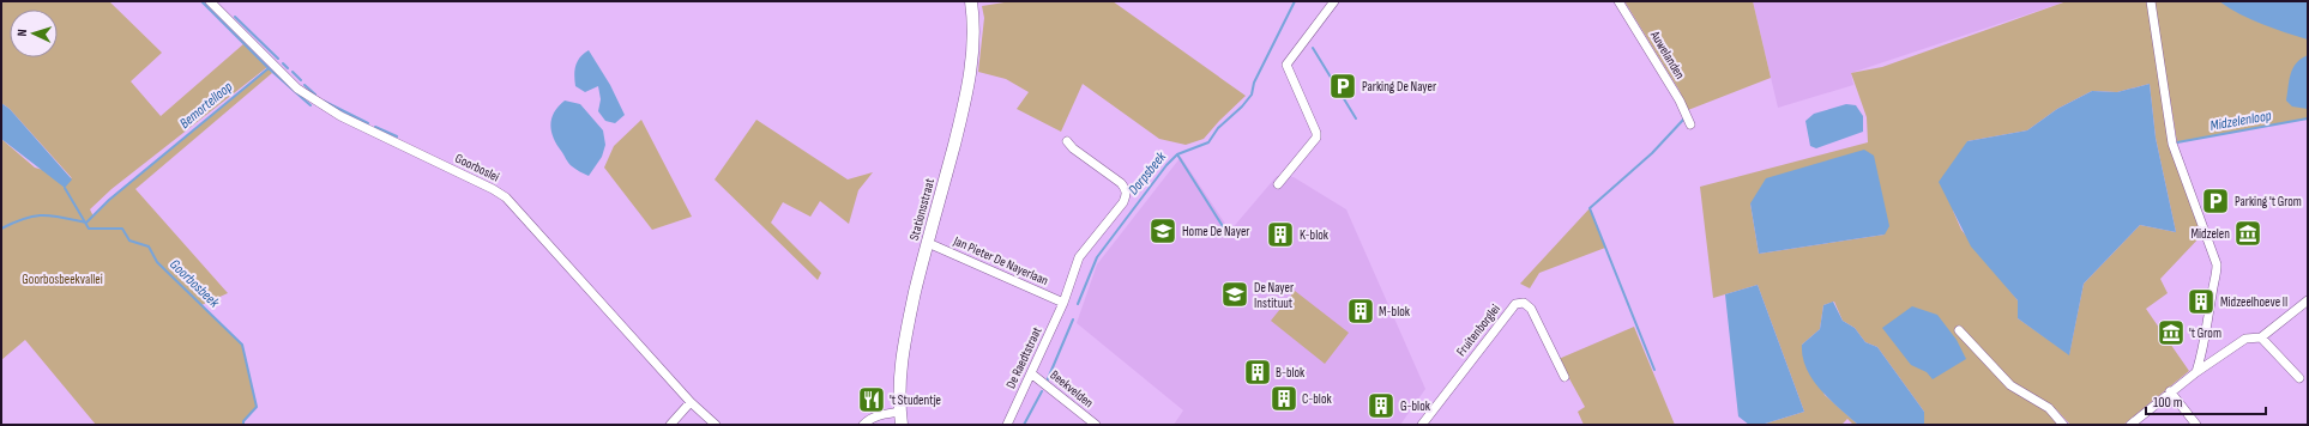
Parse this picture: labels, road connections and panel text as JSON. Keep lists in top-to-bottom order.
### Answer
{
  "streets": {
    "street": [
      "Auwelanden",
      "Goorboslei",
      "Stationsstraat",
      "Jan Pieter De Nayerlaan",
      "Fruitenborglei",
      "De Raedtstraat",
      "Beekvelden"
    ]
  },
  "crossings": [
    ["Stationsstraat", "Jan Pieter De Nayerlaan"],
    ["Jan Pieter De Nayerlaan", "De Raedtstraat"],
    ["De Raedtstraat", "Beekvelden"]
  ],
  "water": [
    "Bemortelloop",
    "Midzelenloop",
    "Dorpsbeek",
    "Goorbosbeek"
  ],
  "parks": ["Goorbosbeekvallei"],
  "places": {
    "parking": ["Parking De Nayer", "Parking 't Grom"],
    "school or university": ["Home De Nayer", "De Nayer Instituut"],
    "museum": ["Midzelen", "'t Grom"],
    "building": [
      "K-blok",
      "Midzeelhoeve II",
      "M-blok",
      "B-blok",
      "C-blok",
      "G-blok"
    ],
    "restaurant": ["'t Studentje"]
  },
  "scale_bar": "100 m",
  "north": "left"
}
